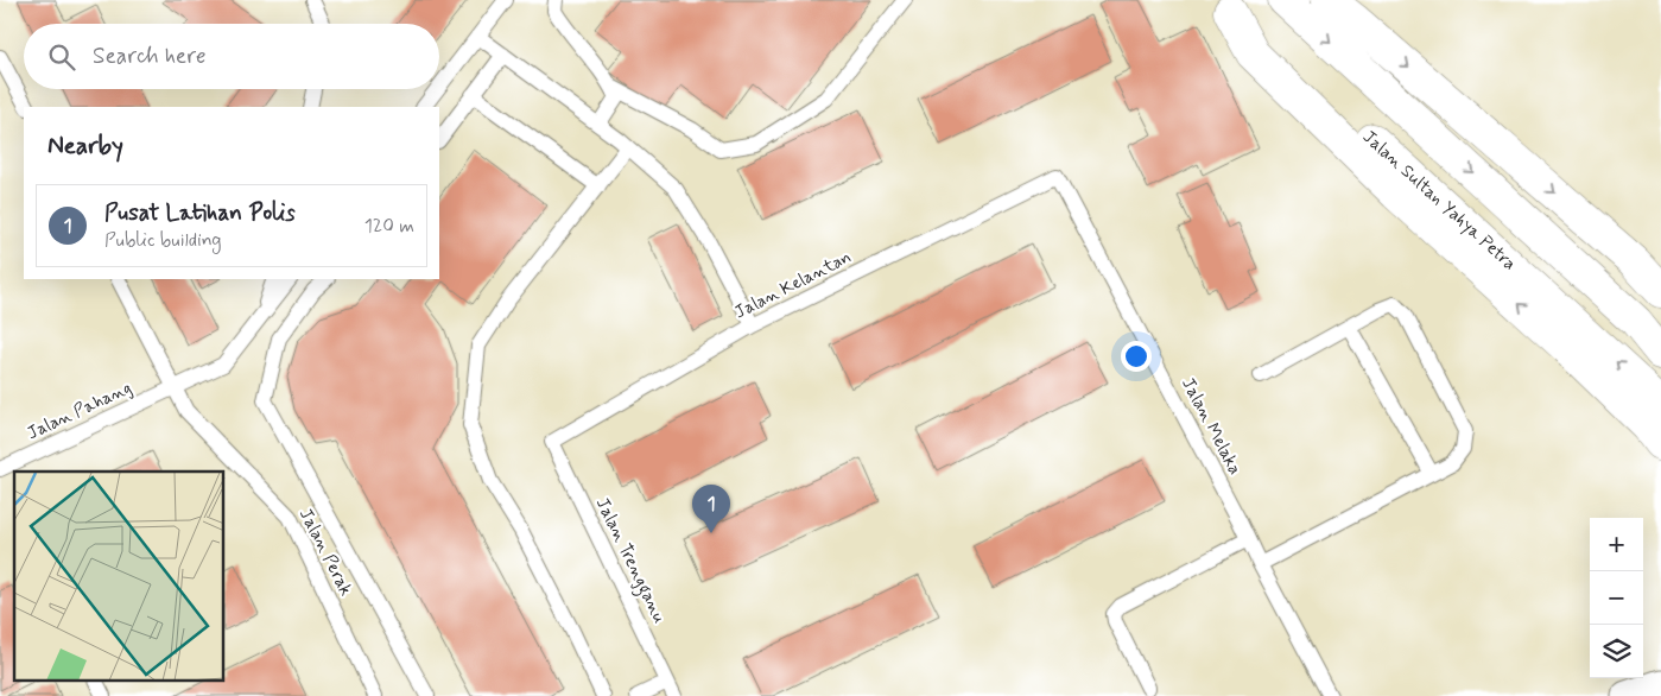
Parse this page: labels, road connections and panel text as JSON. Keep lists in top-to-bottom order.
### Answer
{
  "streets": {
    "main road": ["Jalan Sultan Yahya Petra"],
    "lane": [
      "Jalan Kelantan",
      "Jalan Pahang",
      "Jalan Melaka",
      "Jalan Perak",
      "Jalan Trengganu"
    ]
  },
  "crossings": [
    ["Jalan Kelantan", "Jalan Melaka"],
    ["Jalan Kelantan", "Jalan Trengganu"],
    ["Jalan Pahang", "Jalan Perak"]
  ],
  "page": {
    "search": "Search here",
    "heading": "Nearby",
    "list": [
      {
        "mark": "1",
        "name": "Pusat Latihan Polis",
        "note": "Public building",
        "value": "120 m"
      }
    ],
    "pins": "1",
    "map_buttons": ["+", "−"]
  }
}
